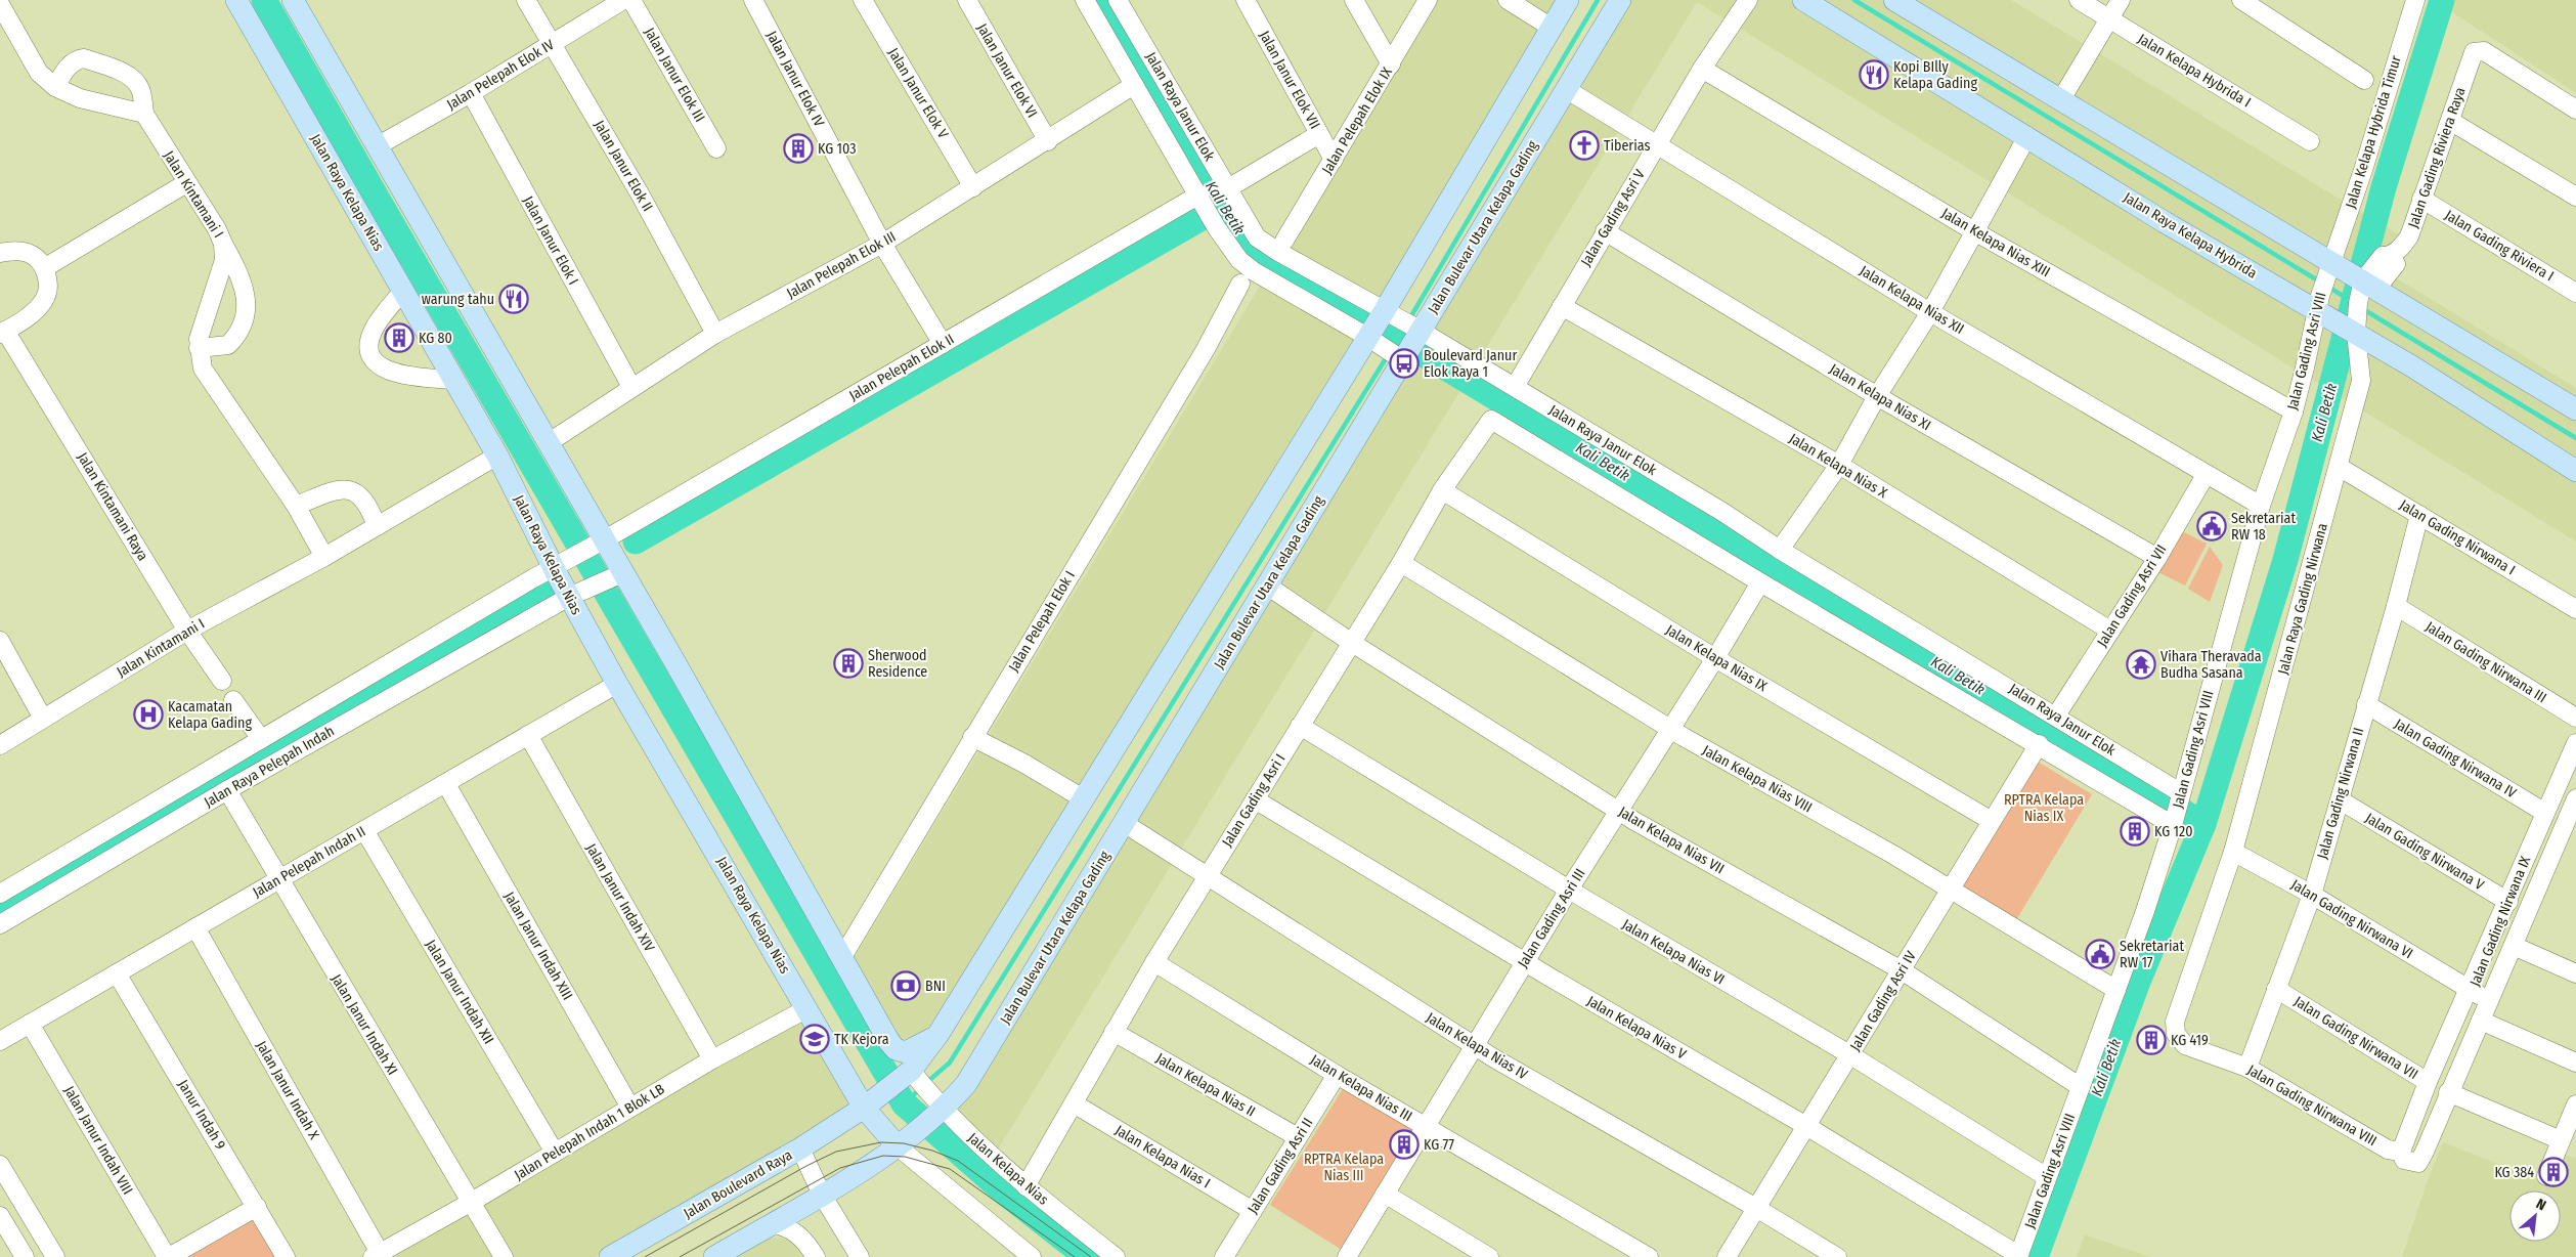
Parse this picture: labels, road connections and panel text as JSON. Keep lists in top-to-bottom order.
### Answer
{
  "streets": {
    "main road": [
      "Jalan Raya Kelapa Nias",
      "Jalan Bulevar Utara Kelapa Gading",
      "Jalan Raya Kelapa Hybrida",
      "Jalan Boulevard Raya"
    ],
    "street": [
      "Jalan Janur Elok VI",
      "Jalan Kelapa Hybrida I",
      "Jalan Pelepah Elok IV",
      "Jalan Janur Elok III",
      "Jalan Janur Elok IV",
      "Jalan Janur Elok VII",
      "Jalan Janur Elok V",
      "Jalan Raya Janur Elok",
      "Jalan Pelepah Elok IX",
      "Jalan Kelapa Hybrida Timur",
      "Jalan Gading Riviera Raya",
      "Jalan Janur Elok II",
      "Jalan Kintamani I",
      "Jalan Gading Asri V",
      "Jalan Janur Elok I",
      "Jalan Kelapa Nias XIII",
      "Jalan Gading Riviera I",
      "Jalan Pelepah Elok III",
      "Jalan Kelapa Nias XII",
      "Jalan Gading Asri VIII",
      "Jalan Pelepah Elok II",
      "Jalan Kelapa Nias XI",
      "Jalan Kelapa Nias X",
      "Jalan Kintamani Raya",
      "Jalan Gading Nirwana I",
      "Jalan Gading Asri VII",
      "Jalan Raya Gading Nirwana",
      "Jalan Pelepah Elok I",
      "Jalan Kelapa Nias IX",
      "Jalan Gading Nirwana III",
      "Jalan Gading Nirwana IV",
      "Jalan Raya Pelepah Indah",
      "Jalan Kelapa Nias VIII",
      "Jalan Gading Nirwana II",
      "Jalan Gading Asri I",
      "Jalan Kelapa Nias VII",
      "Jalan Gading Nirwana V",
      "Jalan Pelepah Indah II",
      "Jalan Janur Indah XIV",
      "Jalan Gading Asri III",
      "Jalan Gading Nirwana VI",
      "Jalan Gading Nirwana IX",
      "Jalan Janur Indah XIII",
      "Jalan Kelapa Nias VI",
      "Jalan Janur Indah XII",
      "Jalan Gading Asri IV",
      "Jalan Janur Indah XI",
      "Jalan Kelapa Nias V",
      "Jalan Gading Nirwana VII",
      "Jalan Kelapa Nias IV",
      "Jalan Kelapa Nias II",
      "Jalan Kelapa Nias III",
      "Jalan Janur Indah X",
      "Jalan Gading Nirwana VIII",
      "Janur Indah 9",
      "Jalan Pelepah Indah 1 Blok LB",
      "Jalan Janur Indah VIII",
      "Jalan Kelapa Nias I",
      "Jalan Gading Asri II",
      "Jalan Kelapa Nias"
    ]
  },
  "crossings": [
    ["Jalan Janur Elok VI", "Jalan Pelepah Elok III"],
    ["Jalan Pelepah Elok IV", "Jalan Janur Elok II"],
    ["Jalan Pelepah Elok IV", "Jalan Janur Elok I"],
    ["Jalan Janur Elok IV", "Jalan Pelepah Elok III"],
    ["Jalan Janur Elok IV", "Jalan Pelepah Elok II"],
    ["Jalan Janur Elok VII", "Jalan Pelepah Elok IX"],
    ["Jalan Janur Elok V", "Jalan Pelepah Elok III"],
    ["Jalan Raya Janur Elok", "Jalan Gading Asri V"],
    ["Jalan Raya Janur Elok", "Jalan Bulevar Utara Kelapa Gading"],
    ["Jalan Raya Janur Elok", "Jalan Pelepah Elok III"],
    ["Jalan Raya Janur Elok", "Jalan Gading Asri VIII"],
    ["Jalan Raya Janur Elok", "Jalan Pelepah Elok II"],
    ["Jalan Raya Janur Elok", "Jalan Gading Asri VII"],
    ["Jalan Kelapa Hybrida Timur", "Jalan Raya Kelapa Hybrida"],
    ["Jalan Kelapa Hybrida Timur", "Jalan Gading Asri VIII"],
    ["Jalan Gading Riviera Raya", "Jalan Raya Kelapa Hybrida"],
    ["Jalan Gading Riviera Raya", "Jalan Gading Riviera I"],
    ["Jalan Gading Riviera Raya", "Jalan Raya Gading Nirwana"],
    ["Jalan Janur Elok II", "Jalan Pelepah Elok III"],
    ["Jalan Raya Kelapa Nias", "Jalan Kintamani I"],
    ["Jalan Raya Kelapa Nias", "Jalan Bulevar Utara Kelapa Gading"],
    ["Jalan Raya Kelapa Nias", "Jalan Pelepah Elok II"],
    ["Jalan Raya Kelapa Nias", "Jalan Raya Pelepah Indah"],
    ["Jalan Raya Kelapa Nias", "Jalan Pelepah Indah II"],
    ["Jalan Raya Kelapa Nias", "Jalan Pelepah Indah 1 Blok LB"],
    ["Jalan Raya Kelapa Nias", "Jalan Boulevard Raya"],
    ["Jalan Kintamani I", "Jalan Kintamani Raya"],
    ["Jalan Gading Asri V", "Jalan Kelapa Nias XIII"],
    ["Jalan Gading Asri V", "Jalan Kelapa Nias XII"],
    ["Jalan Gading Asri V", "Jalan Kelapa Nias XI"],
    ["Jalan Gading Asri V", "Jalan Kelapa Nias X"],
    ["Jalan Bulevar Utara Kelapa Gading", "Jalan Kelapa Nias XII"],
    ["Jalan Bulevar Utara Kelapa Gading", "Jalan Kelapa Nias VII"],
    ["Jalan Bulevar Utara Kelapa Gading", "Jalan Kelapa Nias IV"],
    ["Jalan Bulevar Utara Kelapa Gading", "Jalan Kelapa Nias"],
    ["Jalan Raya Kelapa Hybrida", "Jalan Gading Asri VIII"],
    ["Jalan Raya Kelapa Hybrida", "Jalan Raya Gading Nirwana"],
    ["Jalan Janur Elok I", "Jalan Pelepah Elok III"],
    ["Jalan Kelapa Nias XIII", "Jalan Gading Asri VIII"],
    ["Jalan Kelapa Nias XII", "Jalan Gading Asri VIII"],
    ["Jalan Kelapa Nias XII", "Jalan Gading Asri VII"],
    ["Jalan Gading Asri VIII", "Jalan Kelapa Nias VIII"],
    ["Jalan Gading Asri VIII", "Jalan Kelapa Nias VII"],
    ["Jalan Gading Asri VIII", "Jalan Kelapa Nias VI"],
    ["Jalan Gading Asri VIII", "Jalan Kelapa Nias V"],
    ["Jalan Pelepah Elok II", "Jalan Raya Pelepah Indah"],
    ["Jalan Kelapa Nias XI", "Jalan Gading Asri VII"],
    ["Jalan Kelapa Nias X", "Jalan Gading Asri VII"],
    ["Jalan Gading Nirwana I", "Jalan Raya Gading Nirwana"],
    ["Jalan Gading Nirwana I", "Jalan Gading Nirwana II"],
    ["Jalan Raya Gading Nirwana", "Jalan Gading Nirwana VI"],
    ["Jalan Raya Gading Nirwana", "Jalan Gading Nirwana VIII"],
    ["Jalan Kelapa Nias IX", "Jalan Gading Asri I"],
    ["Jalan Kelapa Nias IX", "Jalan Gading Asri III"],
    ["Jalan Kelapa Nias IX", "Jalan Gading Asri IV"],
    ["Jalan Gading Nirwana III", "Jalan Gading Nirwana II"],
    ["Jalan Gading Nirwana IV", "Jalan Gading Nirwana II"],
    ["Jalan Gading Nirwana IV", "Jalan Gading Nirwana IX"],
    ["Jalan Raya Pelepah Indah", "Jalan Janur Indah XI"],
    ["Jalan Kelapa Nias VIII", "Jalan Gading Asri I"],
    ["Jalan Kelapa Nias VIII", "Jalan Gading Asri III"],
    ["Jalan Kelapa Nias VIII", "Jalan Gading Asri IV"],
    ["Jalan Gading Nirwana II", "Jalan Gading Nirwana V"],
    ["Jalan Gading Nirwana II", "Jalan Gading Nirwana VI"],
    ["Jalan Gading Nirwana II", "Jalan Gading Nirwana VII"],
    ["Jalan Gading Nirwana II", "Jalan Gading Nirwana VIII"],
    ["Jalan Gading Asri I", "Jalan Kelapa Nias VII"],
    ["Jalan Gading Asri I", "Jalan Gading Asri III"],
    ["Jalan Gading Asri I", "Jalan Kelapa Nias VI"],
    ["Jalan Gading Asri I", "Jalan Kelapa Nias V"],
    ["Jalan Gading Asri I", "Jalan Kelapa Nias IV"],
    ["Jalan Gading Asri I", "Jalan Kelapa Nias II"],
    ["Jalan Gading Asri I", "Jalan Kelapa Nias III"],
    ["Jalan Gading Asri I", "Jalan Kelapa Nias I"],
    ["Jalan Gading Asri I", "Jalan Kelapa Nias"],
    ["Jalan Kelapa Nias VII", "Jalan Gading Asri III"],
    ["Jalan Kelapa Nias VII", "Jalan Gading Asri IV"],
    ["Jalan Gading Nirwana V", "Jalan Gading Nirwana IX"],
    ["Jalan Pelepah Indah II", "Jalan Janur Indah XIV"],
    ["Jalan Pelepah Indah II", "Jalan Janur Indah XIII"],
    ["Jalan Pelepah Indah II", "Jalan Janur Indah XII"],
    ["Jalan Pelepah Indah II", "Jalan Janur Indah XI"],
    ["Jalan Pelepah Indah II", "Jalan Janur Indah X"],
    ["Jalan Pelepah Indah II", "Janur Indah 9"],
    ["Jalan Pelepah Indah II", "Jalan Janur Indah VIII"],
    ["Jalan Janur Indah XIV", "Jalan Pelepah Indah 1 Blok LB"],
    ["Jalan Gading Asri III", "Jalan Kelapa Nias VI"],
    ["Jalan Gading Asri III", "Jalan Kelapa Nias V"],
    ["Jalan Gading Asri III", "Jalan Kelapa Nias IV"],
    ["Jalan Gading Asri III", "Jalan Kelapa Nias III"],
    ["Jalan Gading Nirwana VI", "Jalan Gading Nirwana IX"],
    ["Jalan Gading Nirwana VI", "Jalan Gading Nirwana VII"],
    ["Jalan Gading Nirwana IX", "Jalan Gading Nirwana VII"],
    ["Jalan Janur Indah XIII", "Jalan Pelepah Indah 1 Blok LB"],
    ["Jalan Kelapa Nias VI", "Jalan Gading Asri IV"],
    ["Jalan Janur Indah XII", "Jalan Pelepah Indah 1 Blok LB"],
    ["Jalan Gading Asri IV", "Jalan Kelapa Nias V"],
    ["Jalan Gading Asri IV", "Jalan Kelapa Nias IV"],
    ["Jalan Janur Indah XI", "Jalan Pelepah Indah 1 Blok LB"],
    ["Jalan Kelapa Nias II", "Jalan Gading Asri II"],
    ["Jalan Kelapa Nias III", "Jalan Gading Asri II"],
    ["Jalan Janur Indah X", "Jalan Pelepah Indah 1 Blok LB"],
    ["Jalan Kelapa Nias I", "Jalan Gading Asri II"]
  ],
  "water": ["Kali Betik"],
  "parks": ["RPTRA Kelapa Nias IX", "RPTRA Kelapa Nias III"],
  "places": {
    "restaurant": ["Kopi BIlly Kelapa Gading", "warung tahu"],
    "church": ["Tiberias"],
    "building": [
      "KG 103",
      "KG 80",
      "Sherwood Residence",
      "KG 120",
      "KG 419",
      "KG 77",
      "KG 384"
    ],
    "bus stop": ["Boulevard Janur Elok Raya 1"],
    "public building": ["Sekretariat RW 18", "Sekretariat RW 17"],
    "temple": ["Vihara Theravada Budha Sasana"],
    "hospital": ["Kacamatan Kelapa Gading"],
    "bank": ["BNI"],
    "school or university": ["TK Kejora"]
  },
  "north": "top right"
}
